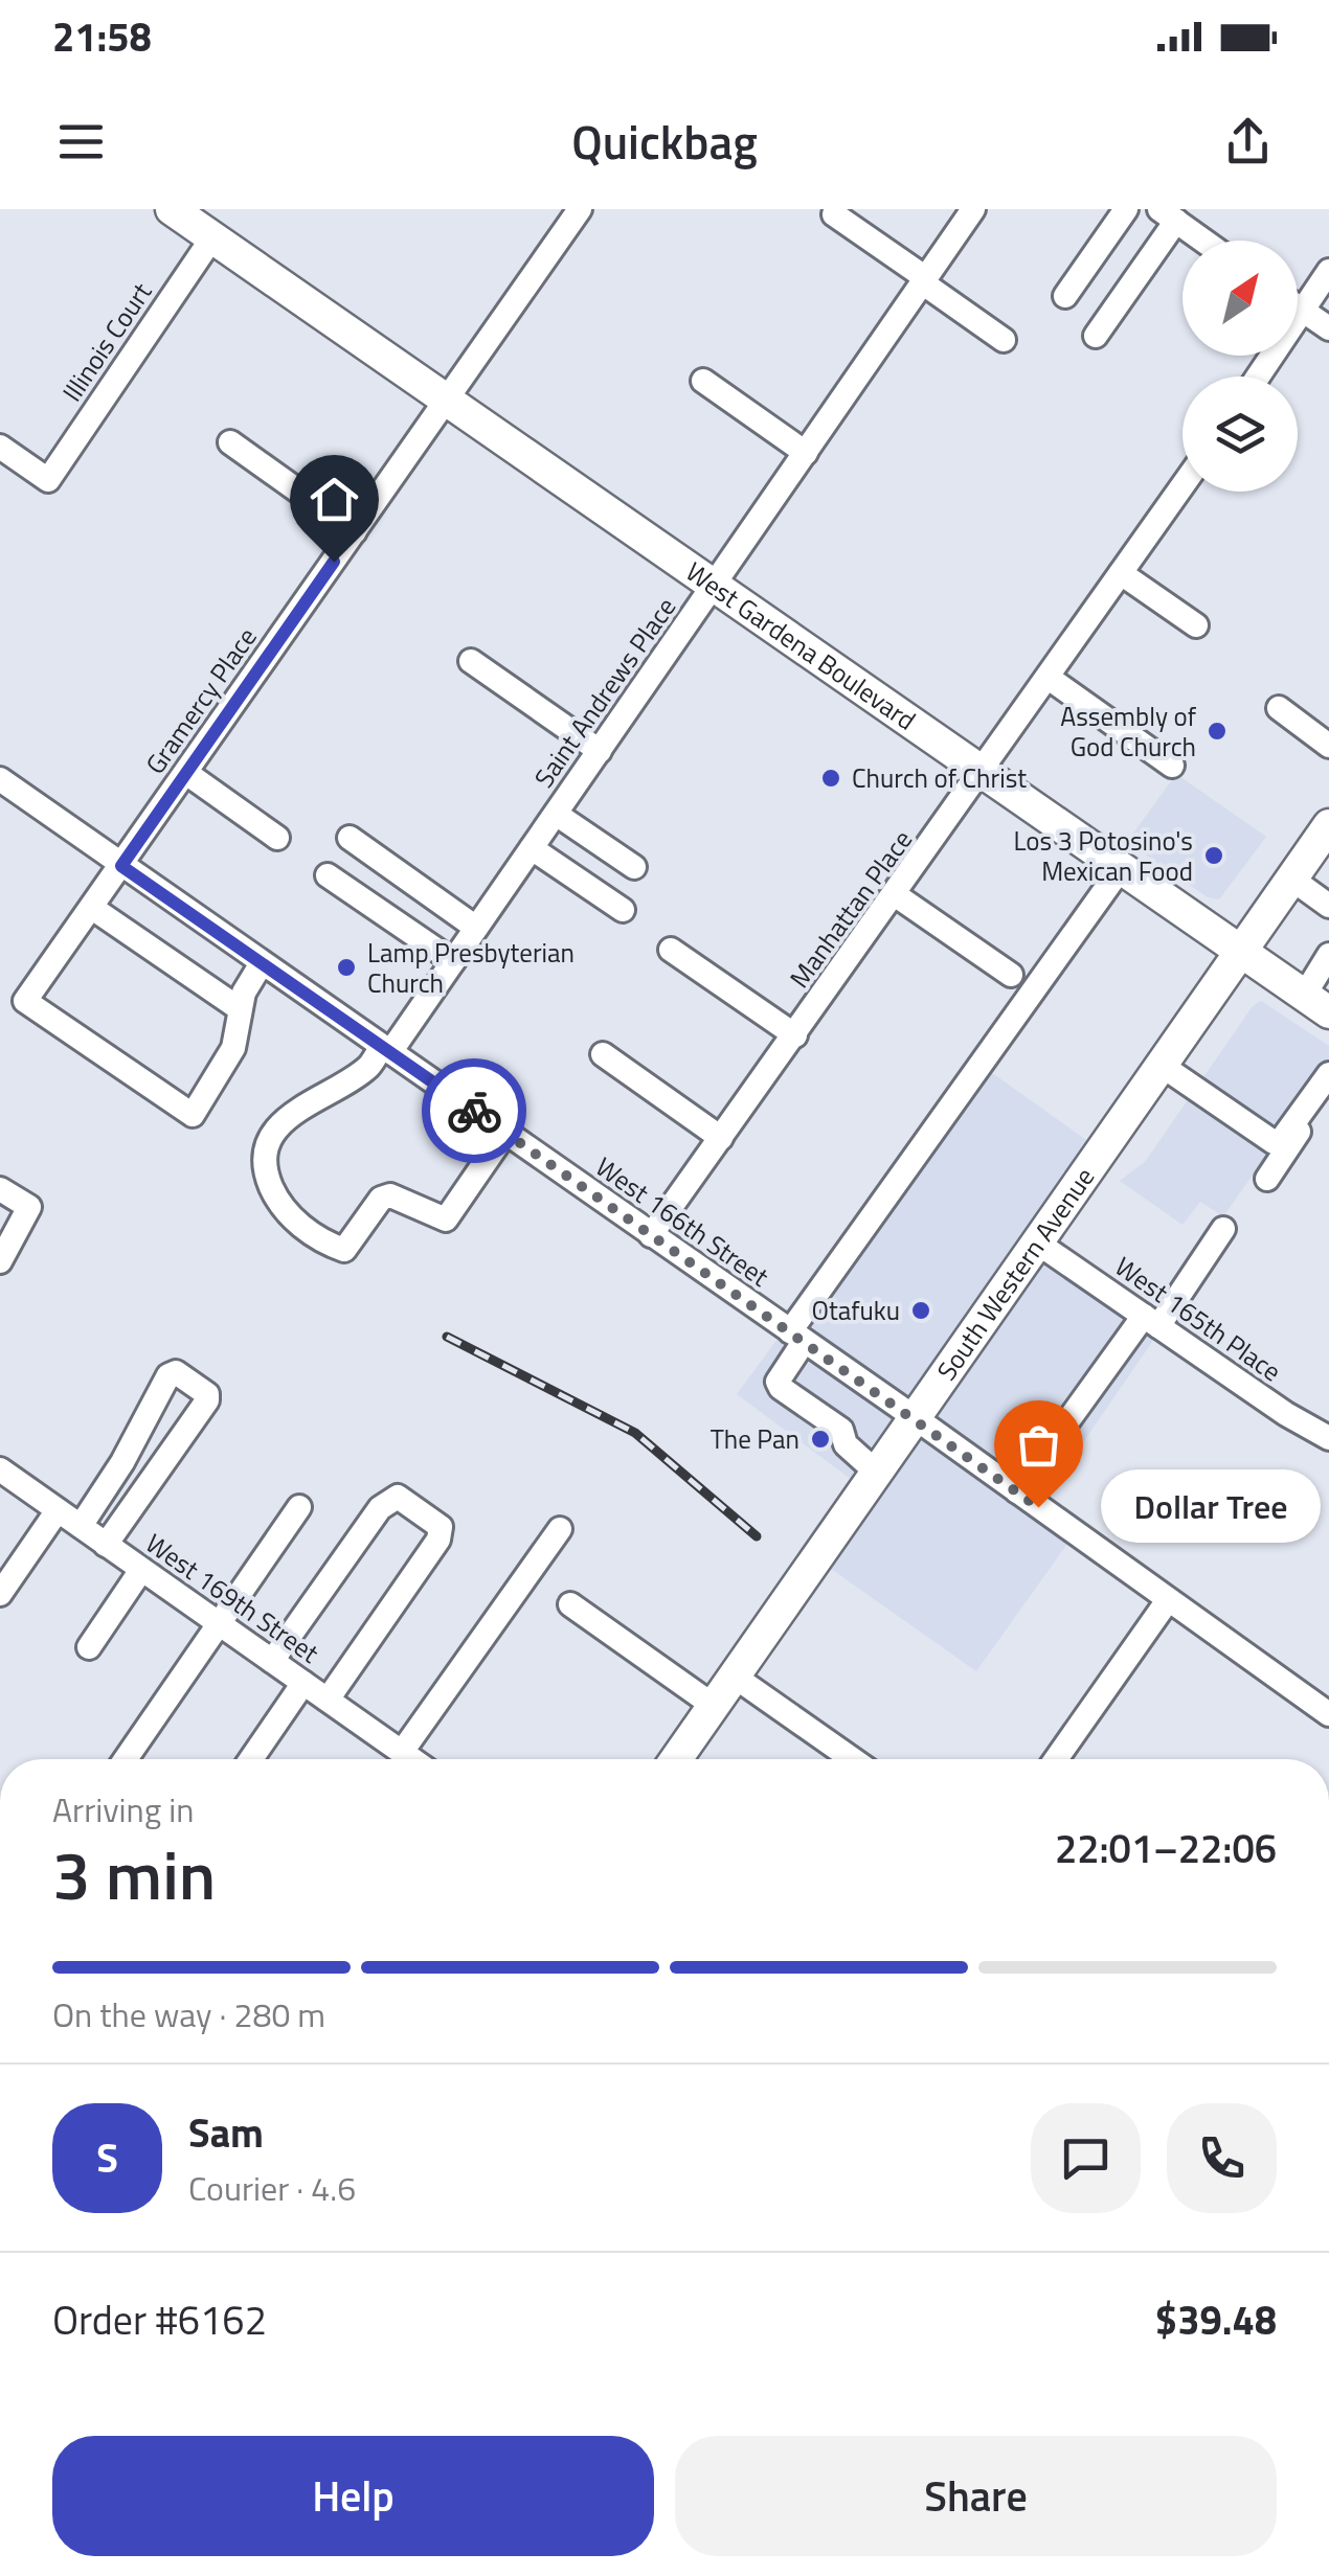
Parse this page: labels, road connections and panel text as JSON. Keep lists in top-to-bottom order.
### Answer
{
  "streets": {
    "main road": ["West Gardena Boulevard", "South Western Avenue"],
    "street": [
      "Illinois Court",
      "Saint Andrews Place",
      "Gramercy Place",
      "Manhattan Place",
      "West 166th Street",
      "West 165th Place",
      "West 169th Street"
    ]
  },
  "crossings": [
    ["Illinois Court", "West Gardena Boulevard"],
    ["West Gardena Boulevard", "Saint Andrews Place"],
    ["West Gardena Boulevard", "Gramercy Place"],
    ["West Gardena Boulevard", "Manhattan Place"],
    ["West Gardena Boulevard", "South Western Avenue"],
    ["Saint Andrews Place", "West 166th Street"],
    ["Gramercy Place", "West 166th Street"],
    ["Manhattan Place", "West 166th Street"],
    ["West 166th Street", "South Western Avenue"],
    ["South Western Avenue", "West 165th Place"]
  ],
  "places": [
    "Assembly of God Church",
    "Church of Christ",
    "Los 3 Potosino's Mexican Food",
    "Lamp Presbyterian Church",
    "Otafuku",
    "The Pan",
    "Dollar Tree"
  ],
  "north": "top right",
  "page": {
    "status": "21:58",
    "header": "Quickbag",
    "bubble": "Dollar Tree",
    "heading": ["3 min", "Arriving in", "22:01–22:06"],
    "panel": [
      "Sam",
      "Courier · 4.6",
      "Order #6162",
      "$39.48"
    ],
    "bar": "On the way · 280 m",
    "round": "S",
    "buttons": ["Help", "Share"]
  }
}
